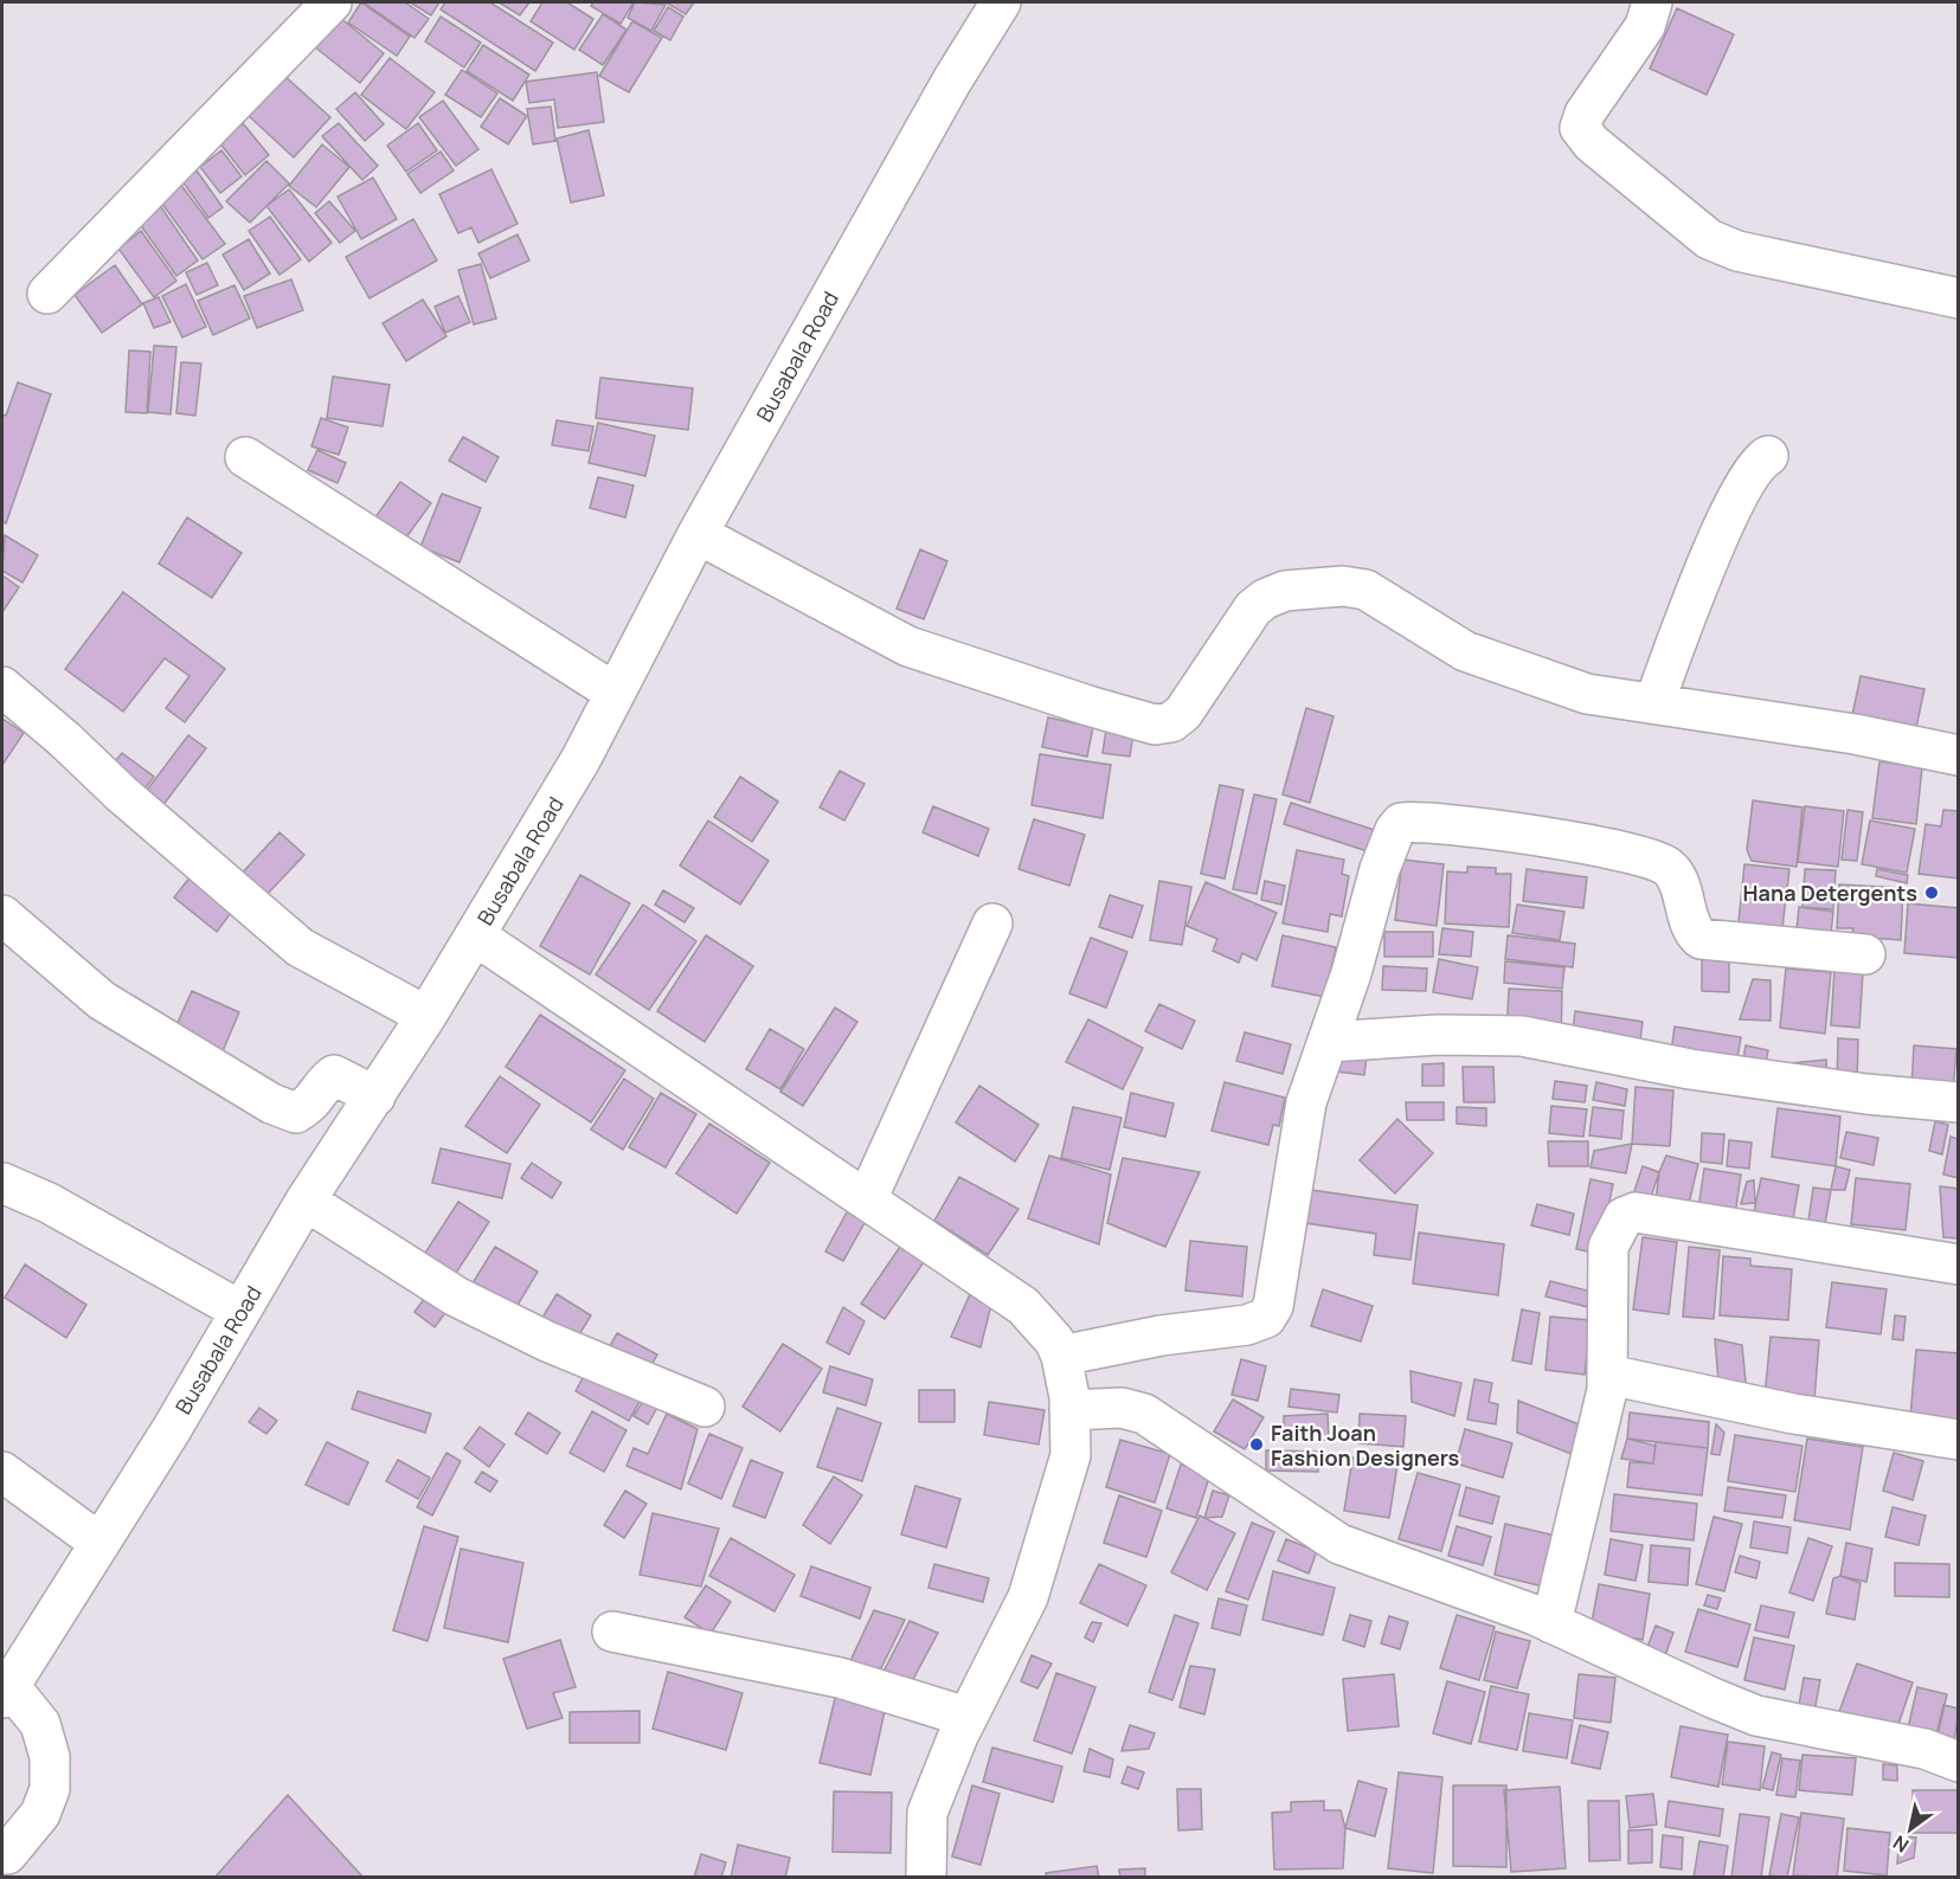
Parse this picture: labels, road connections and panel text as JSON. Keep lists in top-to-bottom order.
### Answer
{
  "streets": {
    "street": ["Busabala Road"]
  },
  "places": ["Hana Detergents", "Faith Joan Fashion Designers"],
  "north": "bottom left"
}
